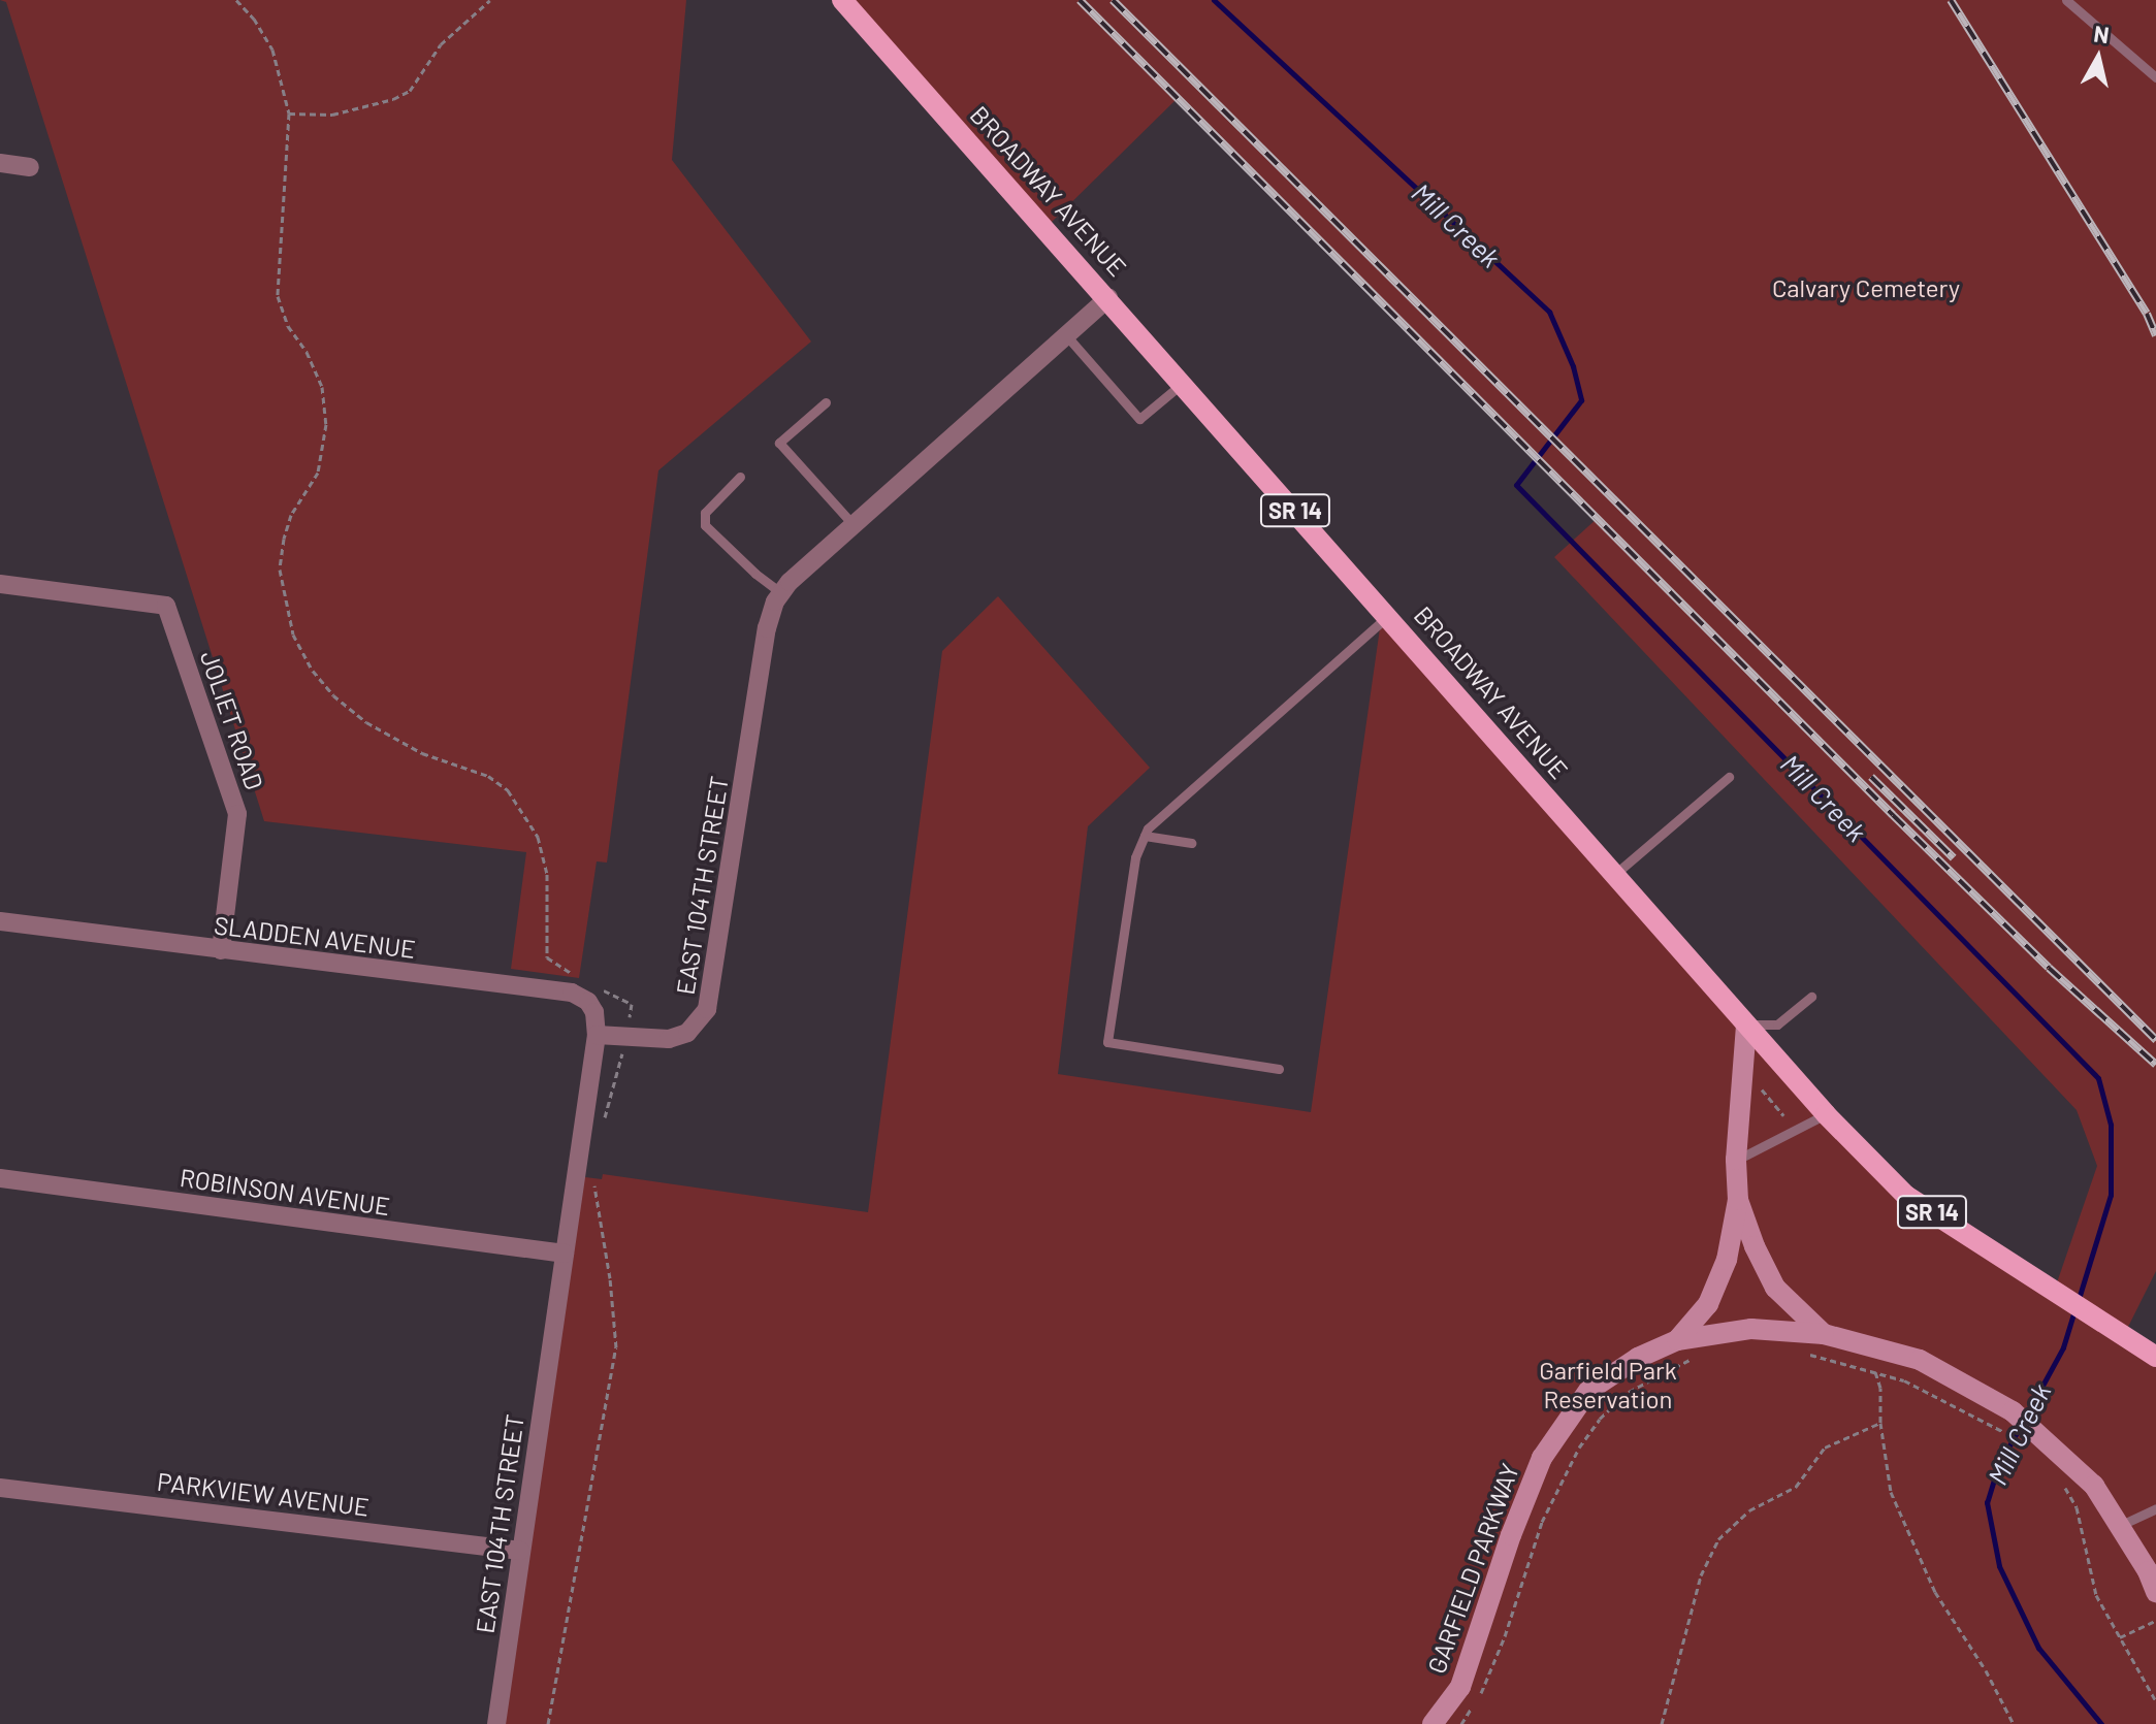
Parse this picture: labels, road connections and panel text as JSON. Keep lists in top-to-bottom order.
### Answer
{
  "streets": {
    "main road": ["BROADWAY AVENUE", "SR 14"],
    "street": [
      "JOLIET ROAD",
      "EAST 104TH STREET",
      "SLADDEN AVENUE",
      "ROBINSON AVENUE",
      "PARKVIEW AVENUE",
      "GARFIELD PARKWAY"
    ]
  },
  "crossings": [
    ["BROADWAY AVENUE", "EAST 104TH STREET"],
    ["BROADWAY AVENUE", "GARFIELD PARKWAY"],
    ["JOLIET ROAD", "SLADDEN AVENUE"],
    ["EAST 104TH STREET", "SLADDEN AVENUE"],
    ["EAST 104TH STREET", "ROBINSON AVENUE"],
    ["EAST 104TH STREET", "PARKVIEW AVENUE"]
  ],
  "water": ["Mill Creek"],
  "parks": ["Calvary Cemetery", "Garfield Park Reservation"],
  "north": "top"
}
